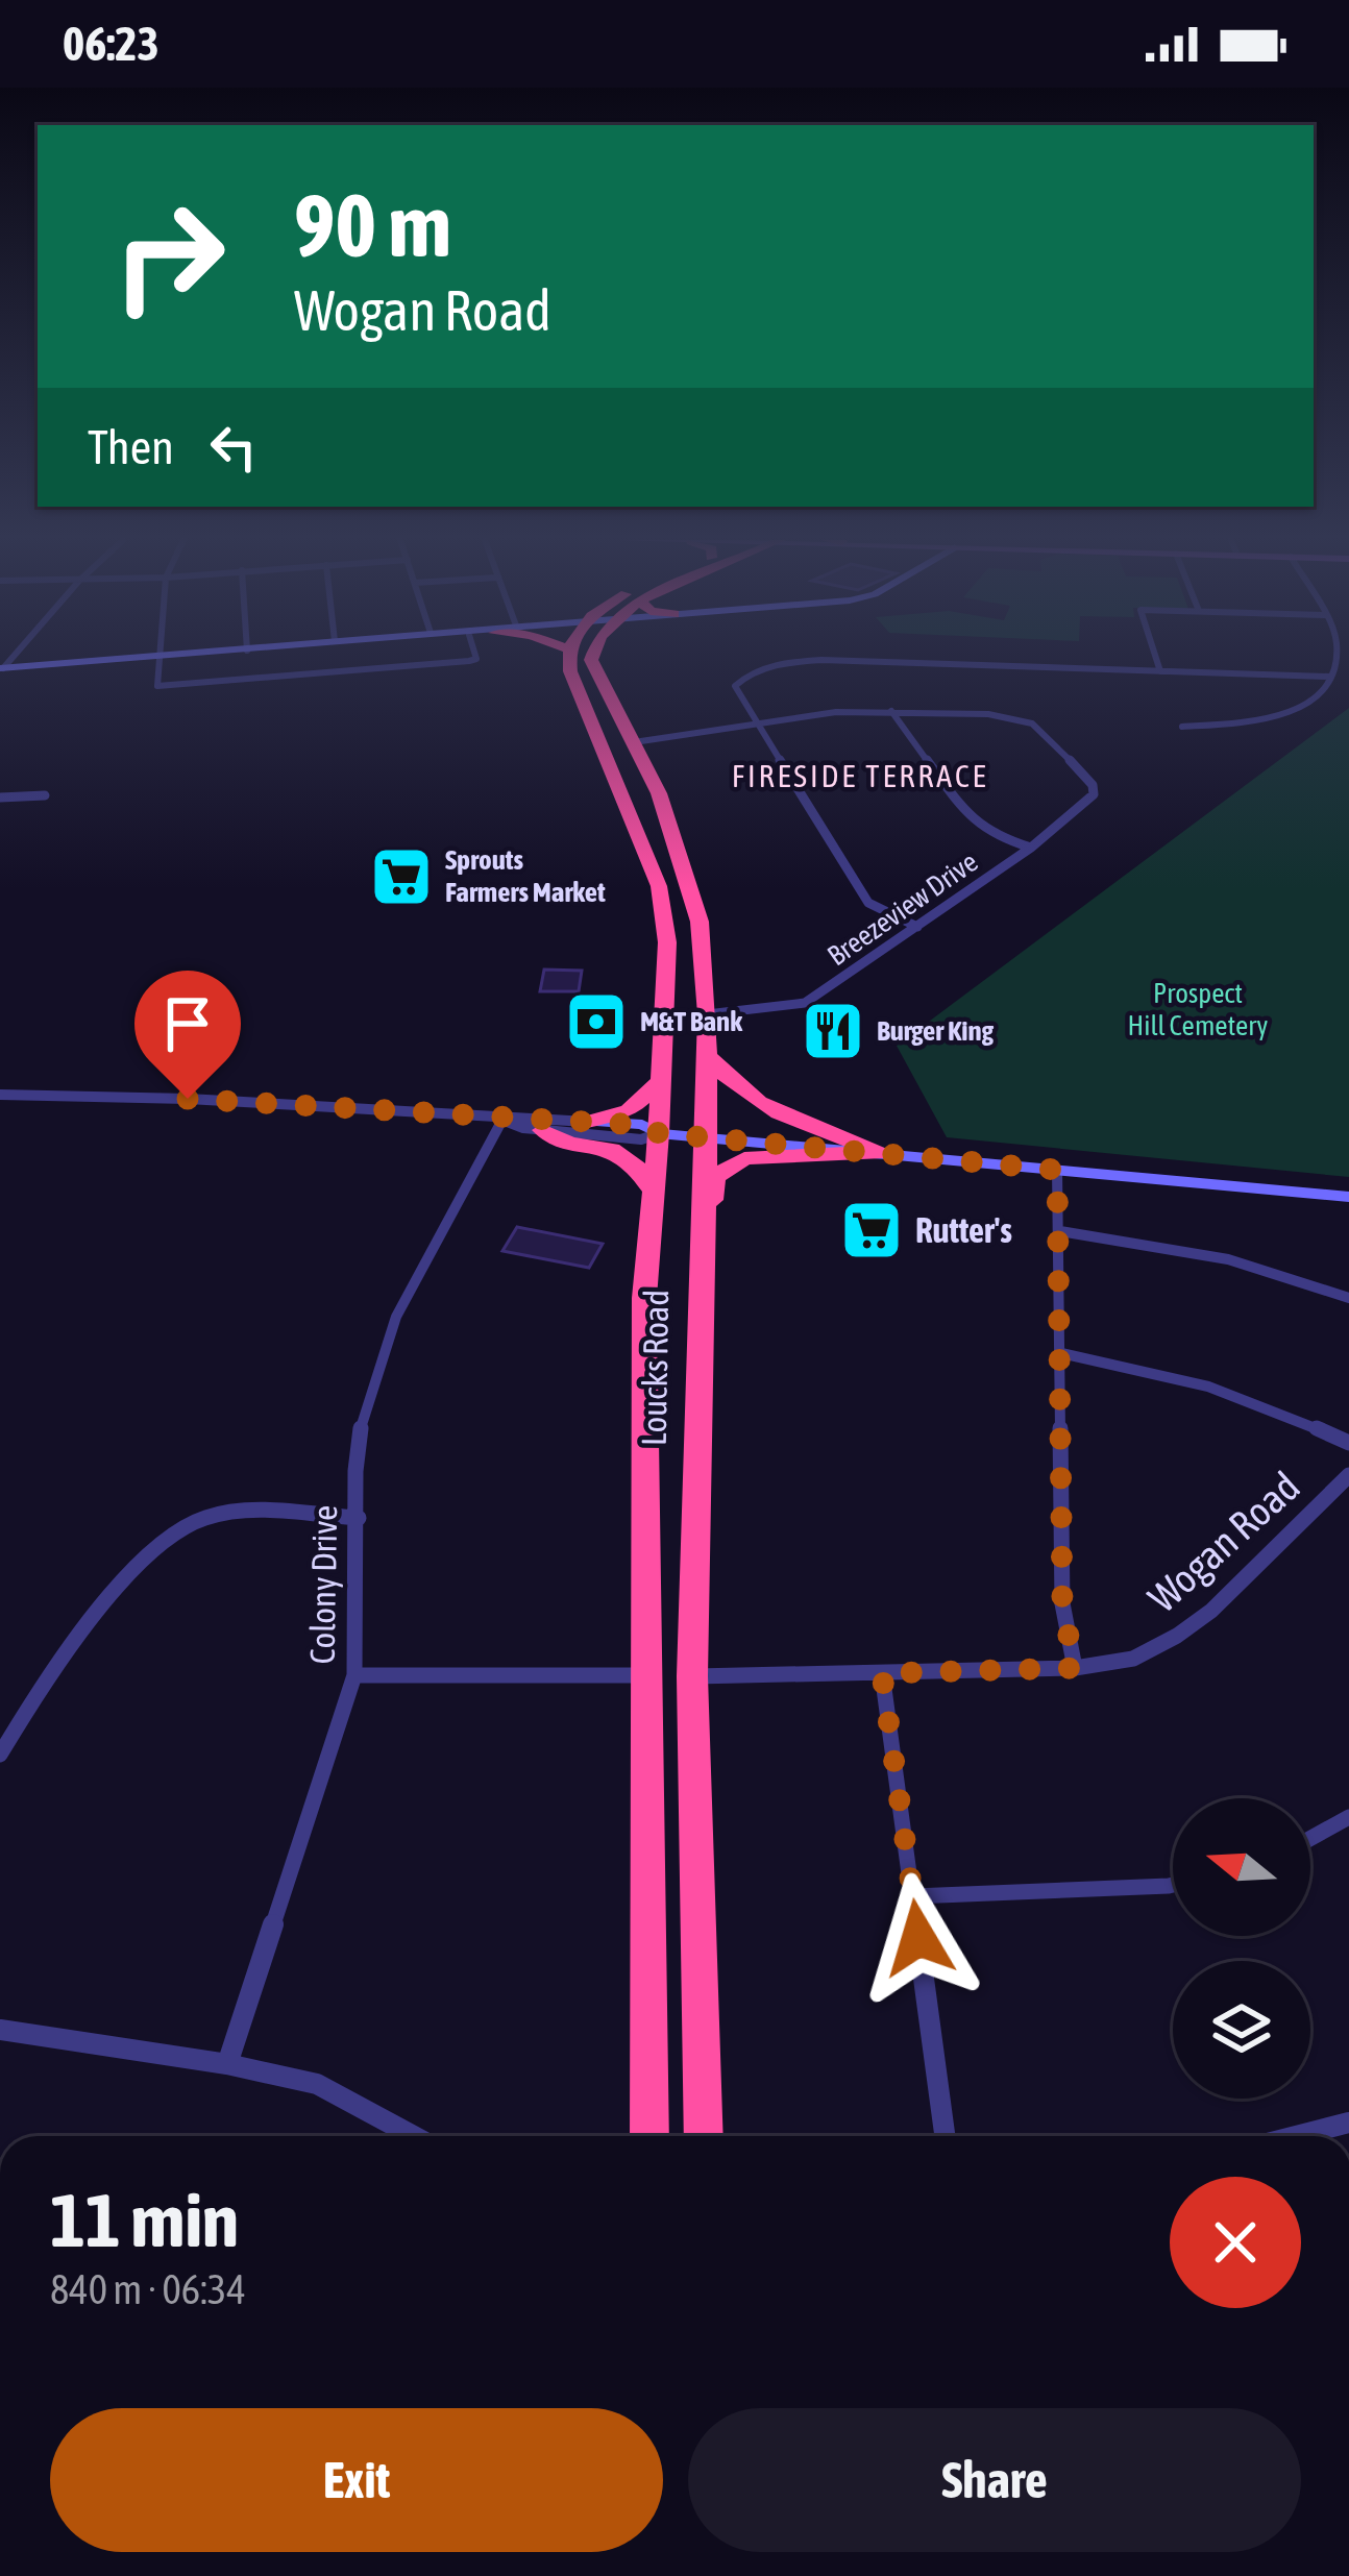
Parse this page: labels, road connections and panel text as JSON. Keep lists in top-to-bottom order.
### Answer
{
  "streets": {
    "highway": ["Loucks Road"],
    "street": ["Breezeview Drive", "Wogan Road", "Colony Drive"]
  },
  "crossings": [
    ["Breezeview Drive", "Loucks Road"],
    ["Loucks Road", "Wogan Road"]
  ],
  "districts": ["FIRESIDE TERRACE"],
  "parks": ["Prospect Hill Cemetery"],
  "places": {
    "supermarket": ["Sprouts Farmers Market", "Rutter's"],
    "bank": ["M&T Bank"],
    "restaurant": ["Burger King"]
  },
  "north": "left",
  "page": {
    "status": "06:23",
    "turn": ["90 m", "Wogan Road"],
    "then": "Then",
    "heading": ["11 min", "840 m · 06:34"],
    "buttons": ["Exit", "Share"]
  }
}
